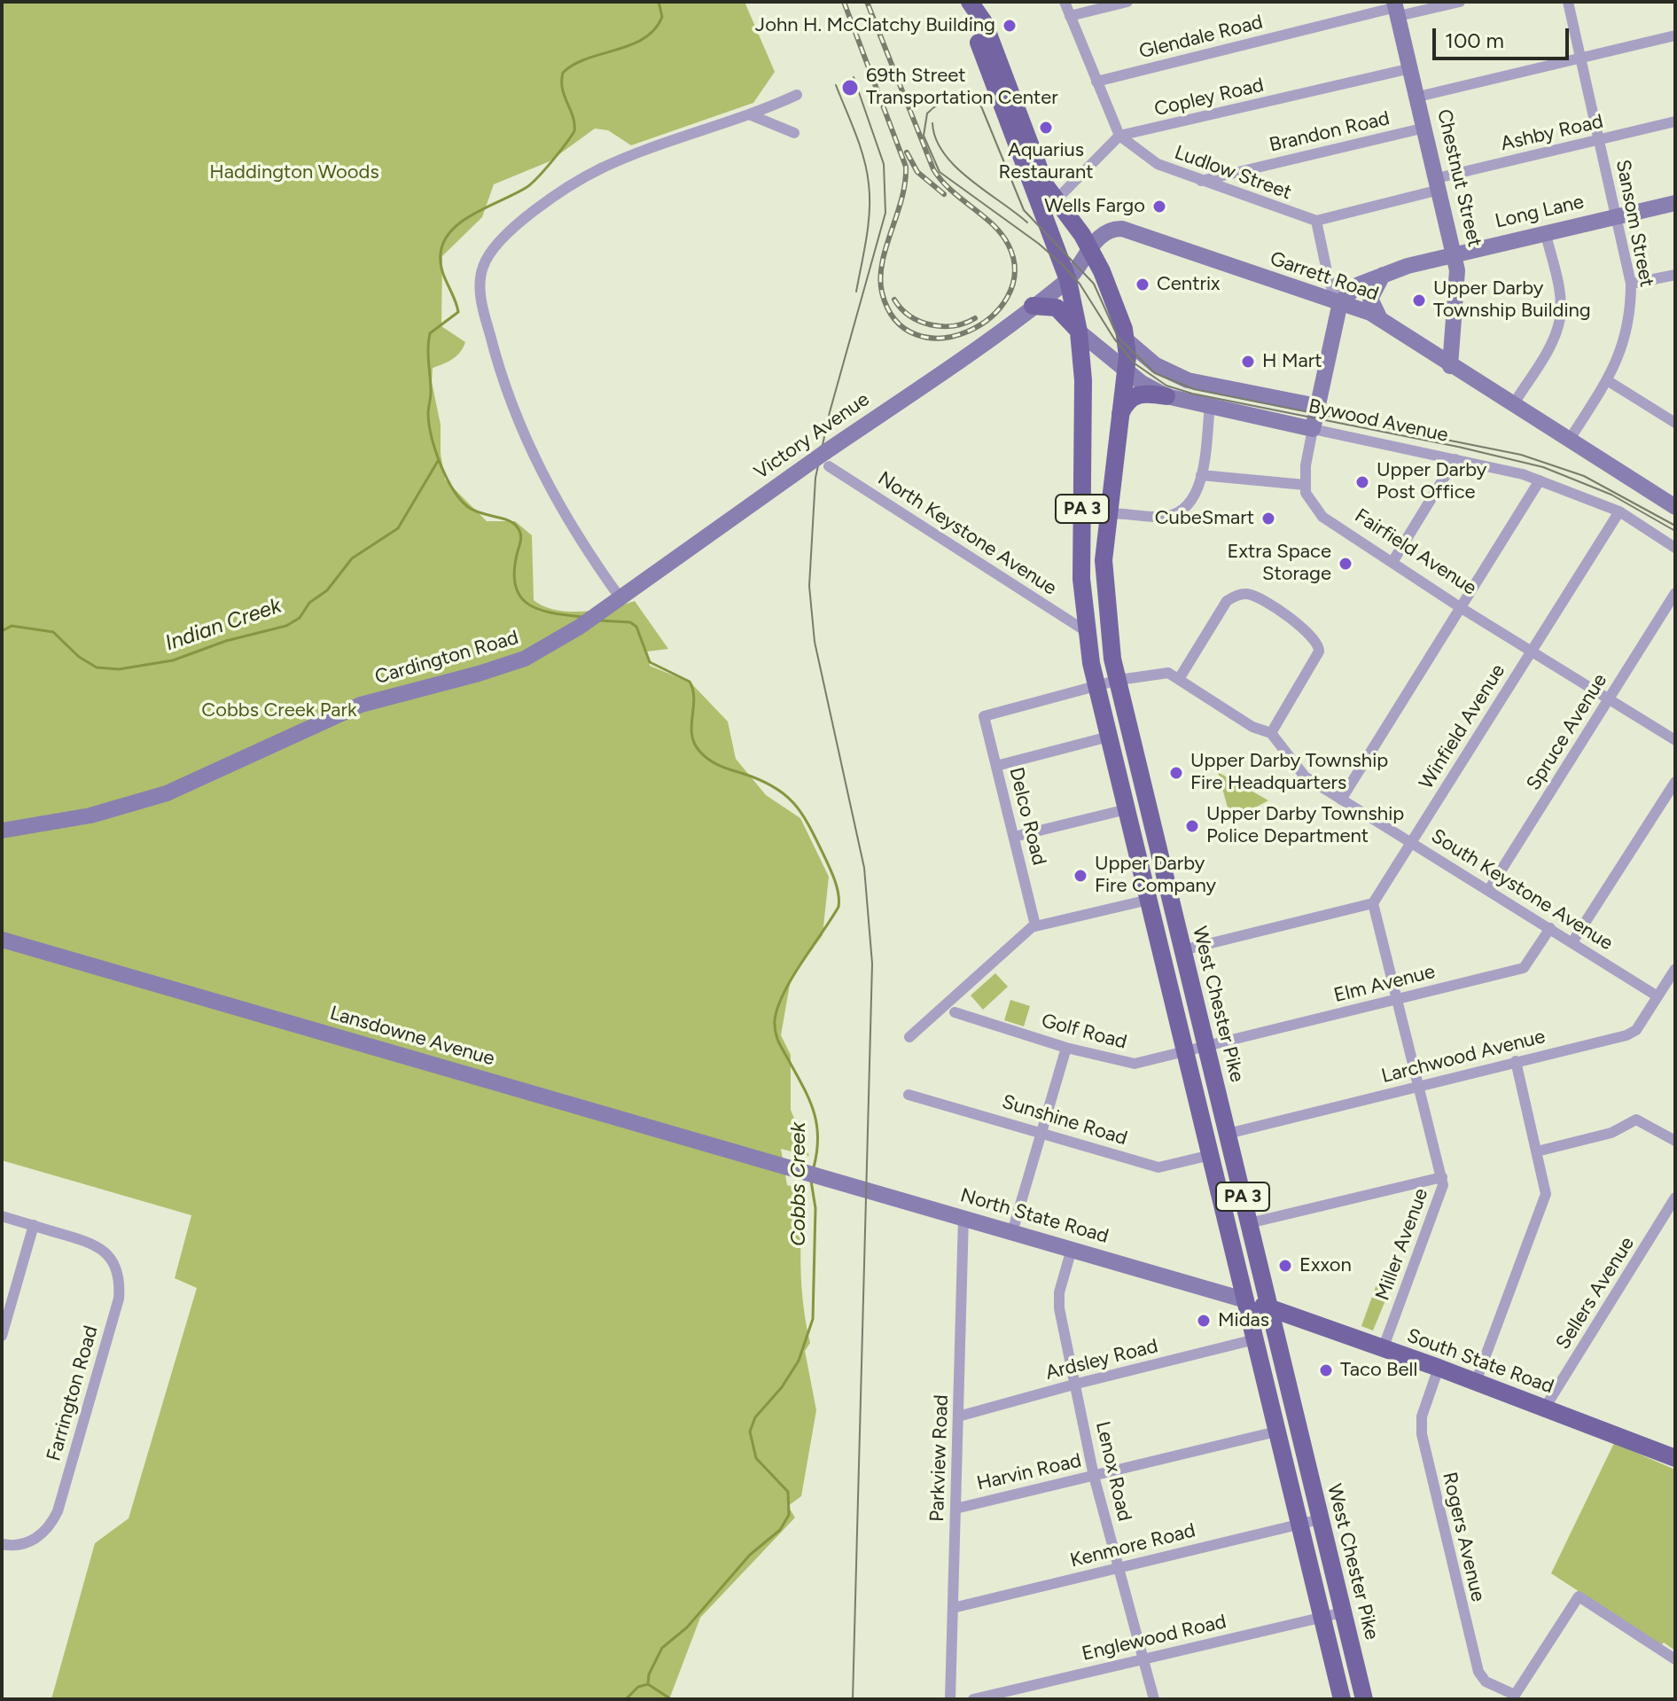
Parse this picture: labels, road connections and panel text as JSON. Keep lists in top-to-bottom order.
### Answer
{
  "streets": {
    "main road": ["PA 3", "West Chester Pike", "South State Road"],
    "street": [
      "Glendale Road",
      "Copley Road",
      "Brandon Road",
      "Ashby Road",
      "Ludlow Street",
      "Chestnut Street",
      "Long Lane",
      "Sansom Street",
      "Garrett Road",
      "Bywood Avenue",
      "Victory Avenue",
      "North Keystone Avenue",
      "Fairfield Avenue",
      "Cardington Road",
      "Winfield Avenue",
      "Spruce Avenue",
      "Delco Road",
      "South Keystone Avenue",
      "Elm Avenue",
      "Golf Road",
      "Lansdowne Avenue",
      "Larchwood Avenue",
      "Sunshine Road",
      "North State Road",
      "Miller Avenue",
      "Sellers Avenue",
      "Ardsley Road",
      "Farrington Road",
      "Parkview Road",
      "Lenox Road",
      "Harvin Road",
      "Rogers Avenue",
      "Kenmore Road",
      "Englewood Road"
    ]
  },
  "crossings": [
    ["Glendale Road", "Chestnut Street"],
    ["Copley Road", "Ludlow Street"],
    ["Copley Road", "Chestnut Street"],
    ["Brandon Road", "Ludlow Street"],
    ["Brandon Road", "Chestnut Street"],
    ["Ashby Road", "Ludlow Street"],
    ["Ashby Road", "Chestnut Street"],
    ["Ashby Road", "Sansom Street"],
    ["Chestnut Street", "Long Lane"],
    ["Chestnut Street", "Garrett Road"],
    ["Long Lane", "Sansom Street"],
    ["Long Lane", "Garrett Road"],
    ["Sansom Street", "Garrett Road"],
    ["Garrett Road", "Victory Avenue"],
    ["Garrett Road", "West Chester Pike"],
    ["Bywood Avenue", "PA 3"],
    ["Bywood Avenue", "Winfield Avenue"],
    ["Bywood Avenue", "West Chester Pike"],
    ["Victory Avenue", "PA 3"],
    ["Victory Avenue", "North Keystone Avenue"],
    ["Victory Avenue", "Cardington Road"],
    ["Victory Avenue", "West Chester Pike"],
    ["PA 3", "North Keystone Avenue"],
    ["PA 3", "South Keystone Avenue"],
    ["PA 3", "West Chester Pike"],
    ["PA 3", "Golf Road"],
    ["PA 3", "Sunshine Road"],
    ["PA 3", "North State Road"],
    ["PA 3", "Ardsley Road"],
    ["PA 3", "South State Road"],
    ["PA 3", "Harvin Road"],
    ["PA 3", "Kenmore Road"],
    ["PA 3", "Englewood Road"],
    ["Fairfield Avenue", "Winfield Avenue"],
    ["Fairfield Avenue", "Spruce Avenue"],
    ["Winfield Avenue", "South Keystone Avenue"],
    ["Winfield Avenue", "Miller Avenue"],
    ["Spruce Avenue", "South Keystone Avenue"],
    ["Delco Road", "South Keystone Avenue"],
    ["South Keystone Avenue", "Elm Avenue"],
    ["South Keystone Avenue", "West Chester Pike"],
    ["South Keystone Avenue", "Larchwood Avenue"],
    ["Elm Avenue", "West Chester Pike"],
    ["Elm Avenue", "Golf Road"],
    ["Elm Avenue", "Miller Avenue"],
    ["West Chester Pike", "Golf Road"],
    ["West Chester Pike", "Larchwood Avenue"],
    ["West Chester Pike", "South State Road"],
    ["West Chester Pike", "Kenmore Road"],
    ["West Chester Pike", "Englewood Road"],
    ["Lansdowne Avenue", "North State Road"],
    ["Larchwood Avenue", "Miller Avenue"],
    ["North State Road", "South State Road"],
    ["North State Road", "Parkview Road"],
    ["North State Road", "Lenox Road"],
    ["Miller Avenue", "South State Road"],
    ["Sellers Avenue", "South State Road"],
    ["Ardsley Road", "Parkview Road"],
    ["Ardsley Road", "Lenox Road"],
    ["South State Road", "Rogers Avenue"],
    ["Parkview Road", "Harvin Road"],
    ["Parkview Road", "Kenmore Road"],
    ["Lenox Road", "Harvin Road"],
    ["Lenox Road", "Kenmore Road"],
    ["Lenox Road", "Englewood Road"]
  ],
  "water": ["Indian Creek", "Cobbs Creek"],
  "parks": ["Haddington Woods", "Cobbs Creek Park"],
  "places": [
    "John H. McClatchy Building",
    "69th Street Transportation Center",
    "Aquarius Restaurant",
    "Wells Fargo",
    "Centrix",
    "Upper Darby Township Building",
    "H Mart",
    "Upper Darby Post Office",
    "CubeSmart",
    "Extra Space Storage",
    "Upper Darby Township Fire Headquarters",
    "Upper Darby Township Police Department",
    "Upper Darby Fire Company",
    "Exxon",
    "Midas",
    "Taco Bell"
  ],
  "scale_bar": "100 m"
}
